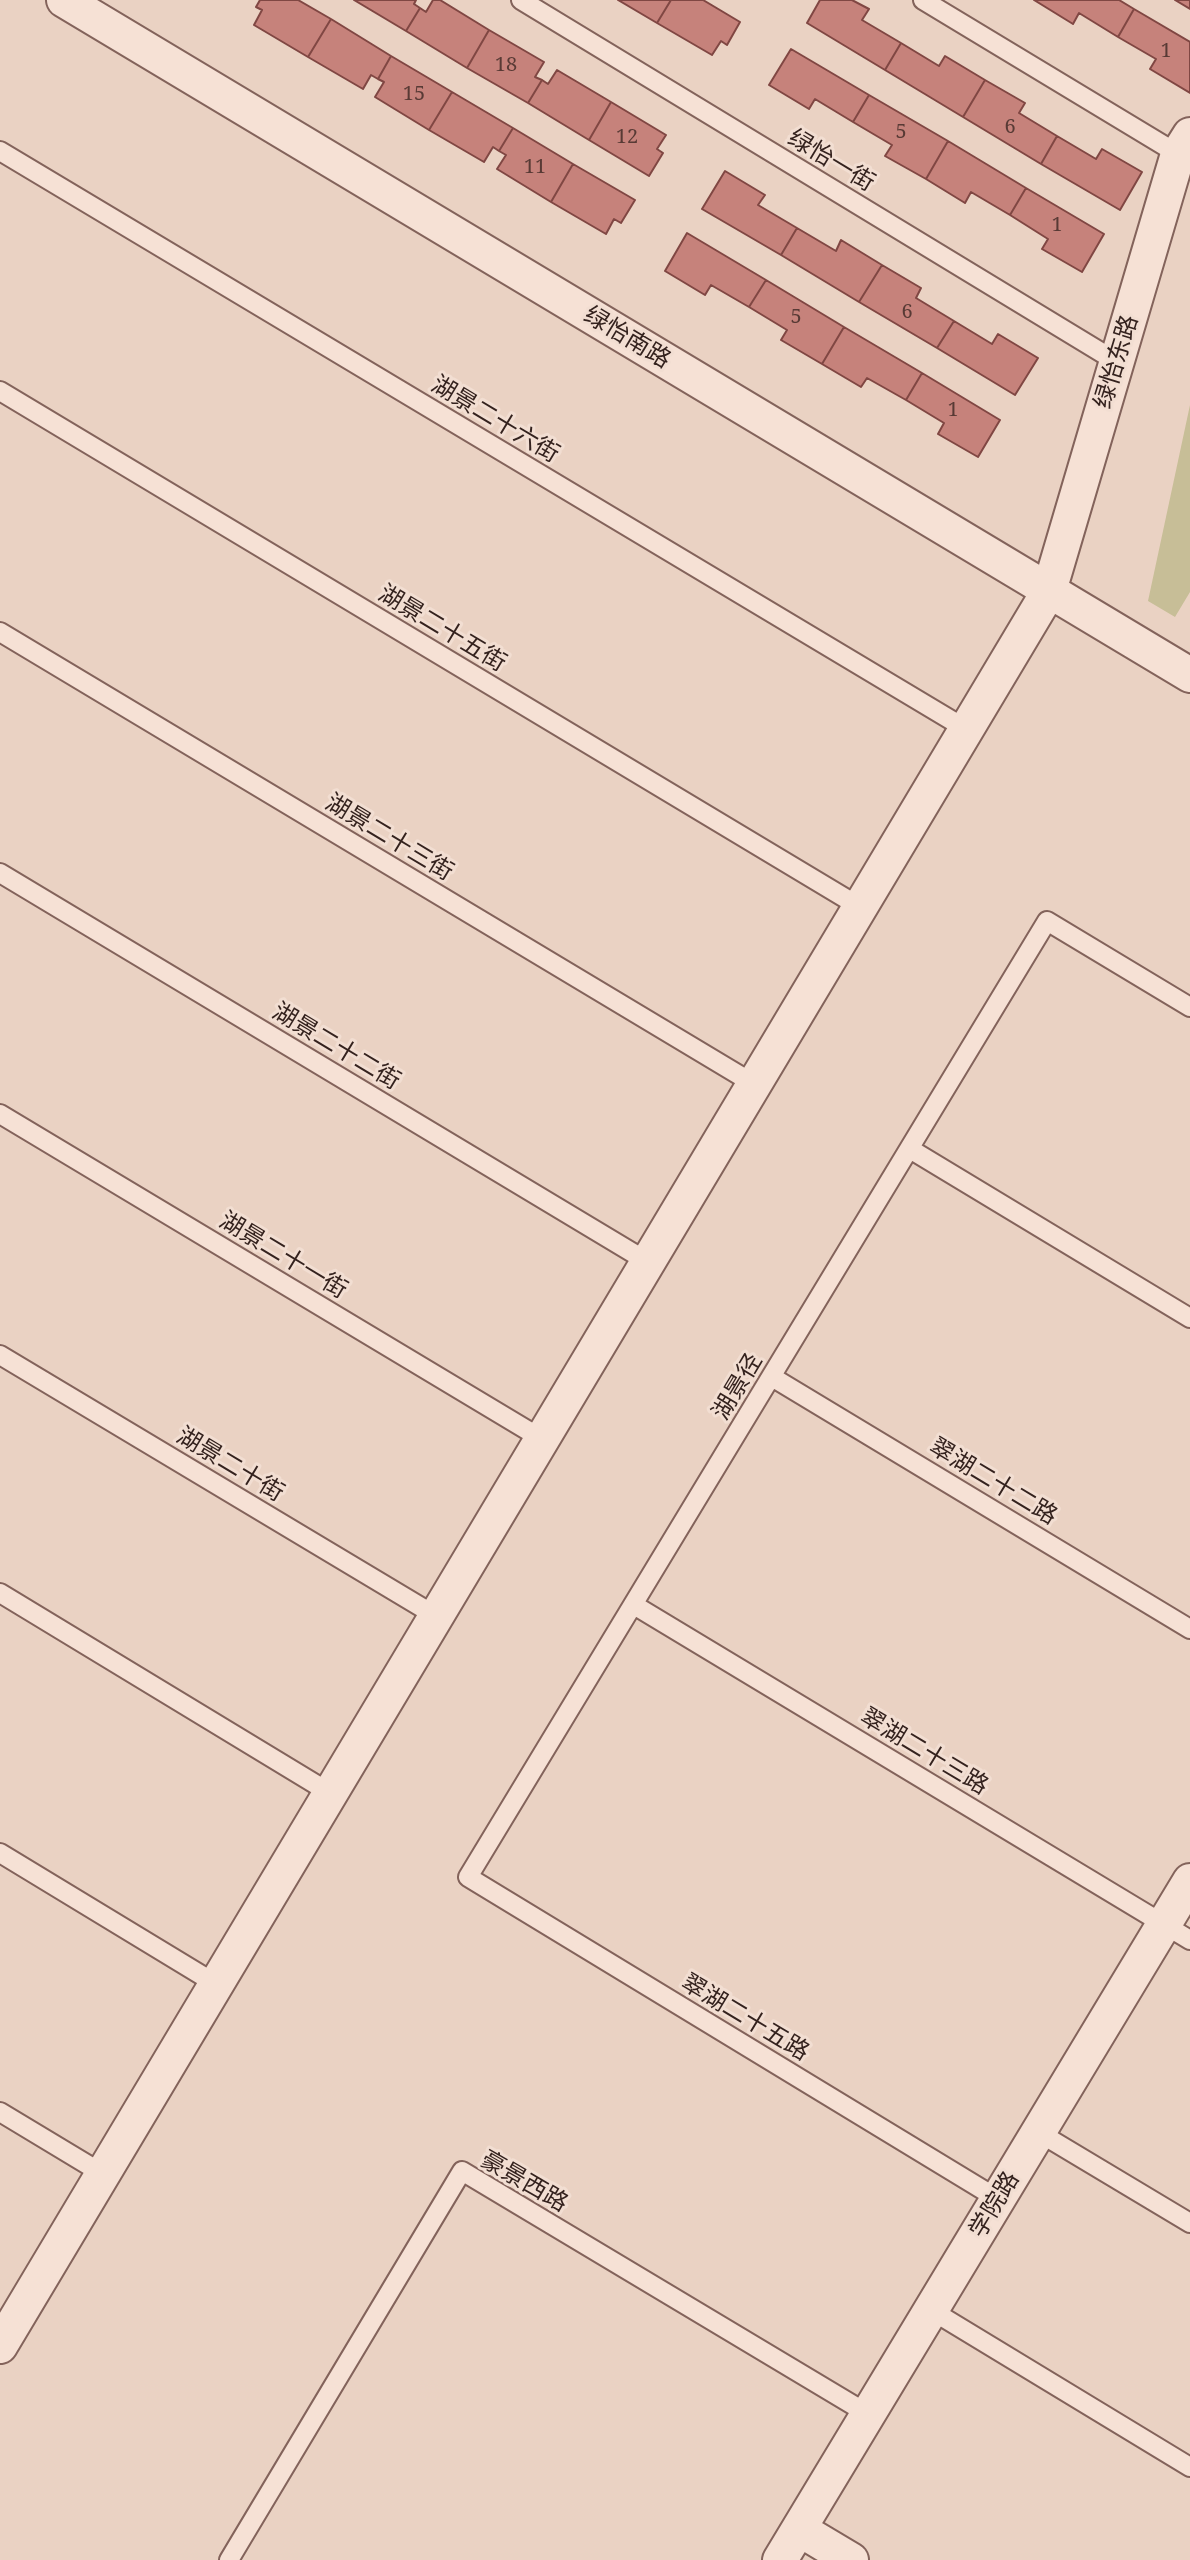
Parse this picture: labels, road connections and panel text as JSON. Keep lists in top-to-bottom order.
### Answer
{
  "streets": {
    "street": ["绿怡南路", "绿怡东路", "学院路"],
    "lane": [
      "绿怡一街",
      "湖景二十六街",
      "湖景二十五街",
      "湖景二十三街",
      "湖景二十二街",
      "湖景二十一街",
      "湖景径",
      "湖景二十街",
      "翠湖二十二路",
      "翠湖二十三路",
      "翠湖二十五路",
      "豪景西路"
    ]
  },
  "crossings": [
    ["绿怡一街", "绿怡东路"],
    ["绿怡南路", "绿怡东路"],
    ["绿怡东路", "湖景二十六街"],
    ["绿怡东路", "湖景二十五街"],
    ["绿怡东路", "湖景二十三街"],
    ["绿怡东路", "湖景二十二街"],
    ["绿怡东路", "湖景二十一街"],
    ["绿怡东路", "湖景二十街"],
    ["湖景径", "翠湖二十二路"],
    ["湖景径", "翠湖二十三路"],
    ["湖景径", "翠湖二十五路"],
    ["翠湖二十三路", "学院路"],
    ["翠湖二十五路", "学院路"],
    ["豪景西路", "学院路"]
  ],
  "house_numbers": [
    "1",
    "18",
    "15",
    "6",
    "5",
    "12",
    "11",
    "1",
    "6",
    "5",
    "1"
  ]
}
